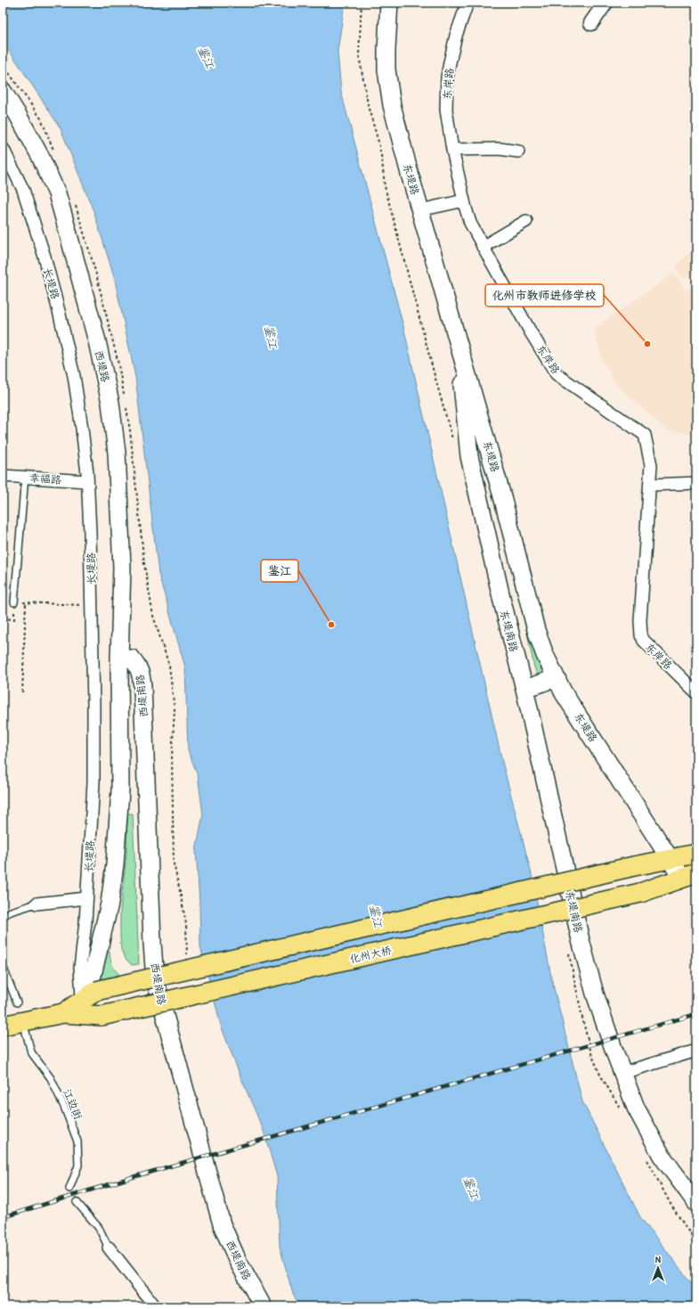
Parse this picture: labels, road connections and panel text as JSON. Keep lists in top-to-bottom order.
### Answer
{
  "streets": {
    "main road": [
      "东堤路",
      "西堤路",
      "东堤南路",
      "西堤南路",
      "化州大桥"
    ],
    "street": ["东岸路", "长堤路", "幸福路"],
    "lane": ["江边街"]
  },
  "crossings": [
    ["东堤路", "化州大桥"],
    ["长堤路", "西堤路"],
    ["长堤路", "幸福路"],
    ["西堤路", "西堤南路"]
  ],
  "water": ["鉴江"],
  "places": ["化州市教师进修学校", "鉴江"],
  "north": "top"
}
